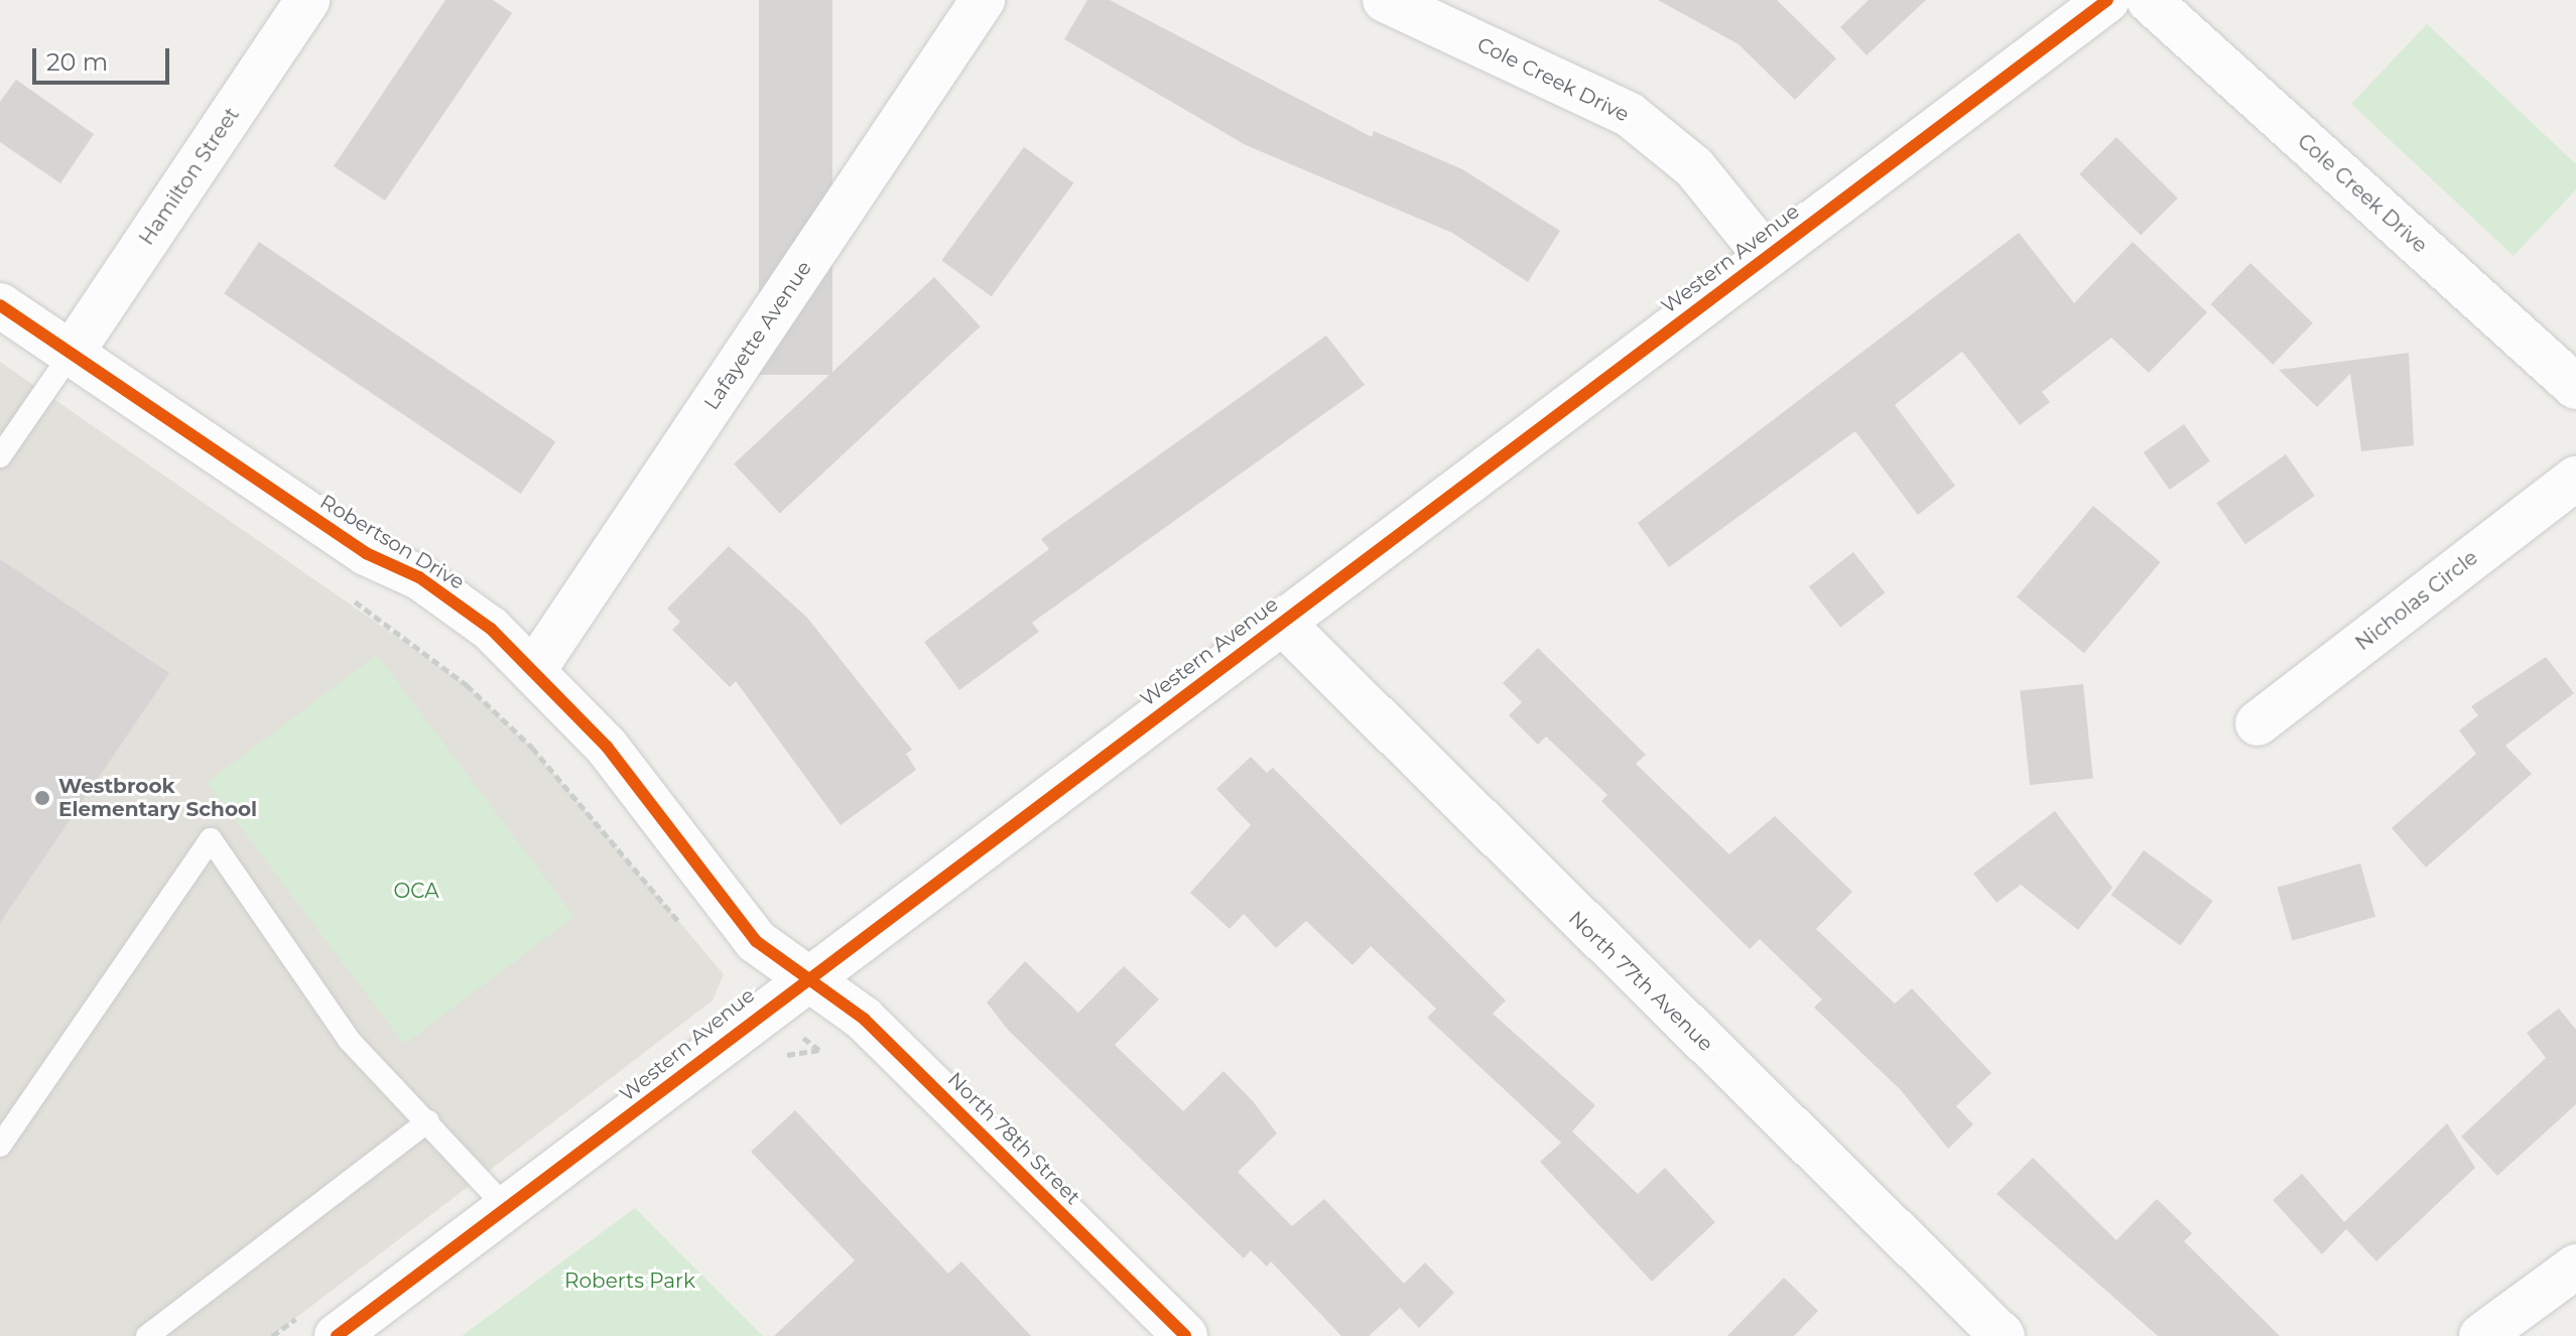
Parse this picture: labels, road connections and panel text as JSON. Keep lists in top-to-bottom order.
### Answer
{
  "streets": {
    "street": [
      "Cole Creek Drive",
      "Hamilton Street",
      "Western Avenue",
      "Lafayette Avenue",
      "Robertson Drive",
      "Nicholas Circle",
      "North 77th Avenue",
      "North 78th Street"
    ]
  },
  "crossings": [
    ["Cole Creek Drive", "Western Avenue"],
    ["Hamilton Street", "Robertson Drive"],
    ["Western Avenue", "Robertson Drive"],
    ["Western Avenue", "North 77th Avenue"],
    ["Western Avenue", "North 78th Street"],
    ["Lafayette Avenue", "Robertson Drive"],
    ["Robertson Drive", "North 78th Street"]
  ],
  "parks": ["OCA", "Roberts Park"],
  "places": ["Westbrook Elementary School"],
  "scale_bar": "20 m"
}
